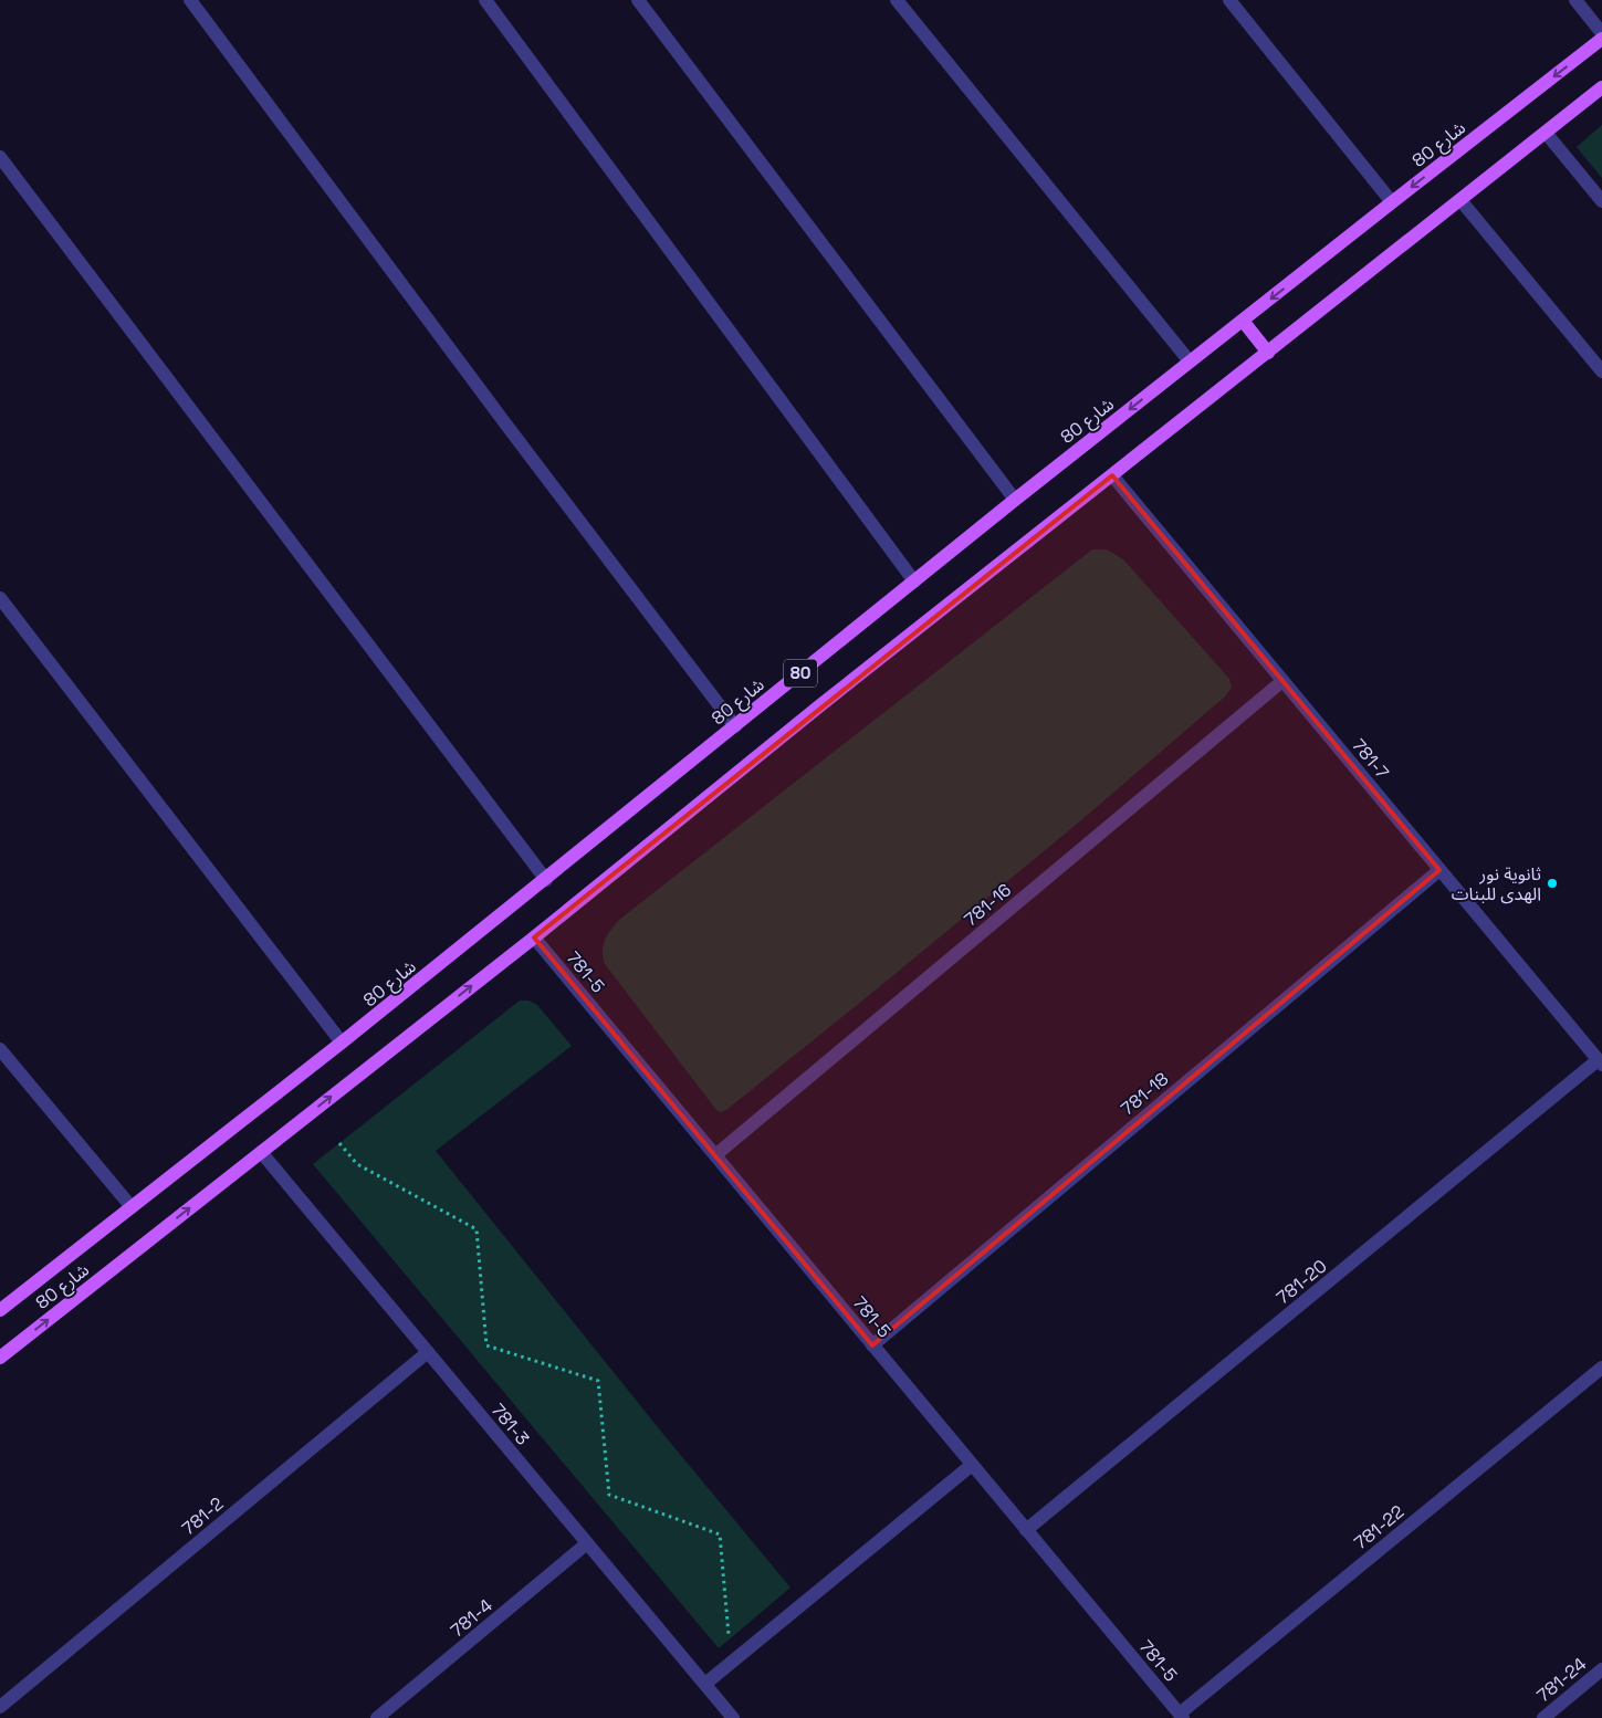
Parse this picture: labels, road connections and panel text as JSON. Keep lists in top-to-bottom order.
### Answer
{
  "streets": {
    "main road": ["شارع 80", "80"],
    "street": [
      "781-7",
      "781-16",
      "781-5",
      "781-18",
      "781-20",
      "781-3",
      "781-2",
      "781-22",
      "781-4",
      "781-24"
    ]
  },
  "crossings": [
    ["شارع 80", "781-7"],
    ["شارع 80", "781-5"],
    ["شارع 80", "781-3"],
    ["781-7", "781-16"],
    ["781-7", "781-18"],
    ["781-7", "781-20"],
    ["781-16", "781-5"],
    ["781-5", "781-18"],
    ["781-5", "781-20"],
    ["781-5", "781-22"],
    ["781-3", "781-2"],
    ["781-3", "781-4"]
  ],
  "places": ["ثانوية نور الهدى للبنات"]
}
